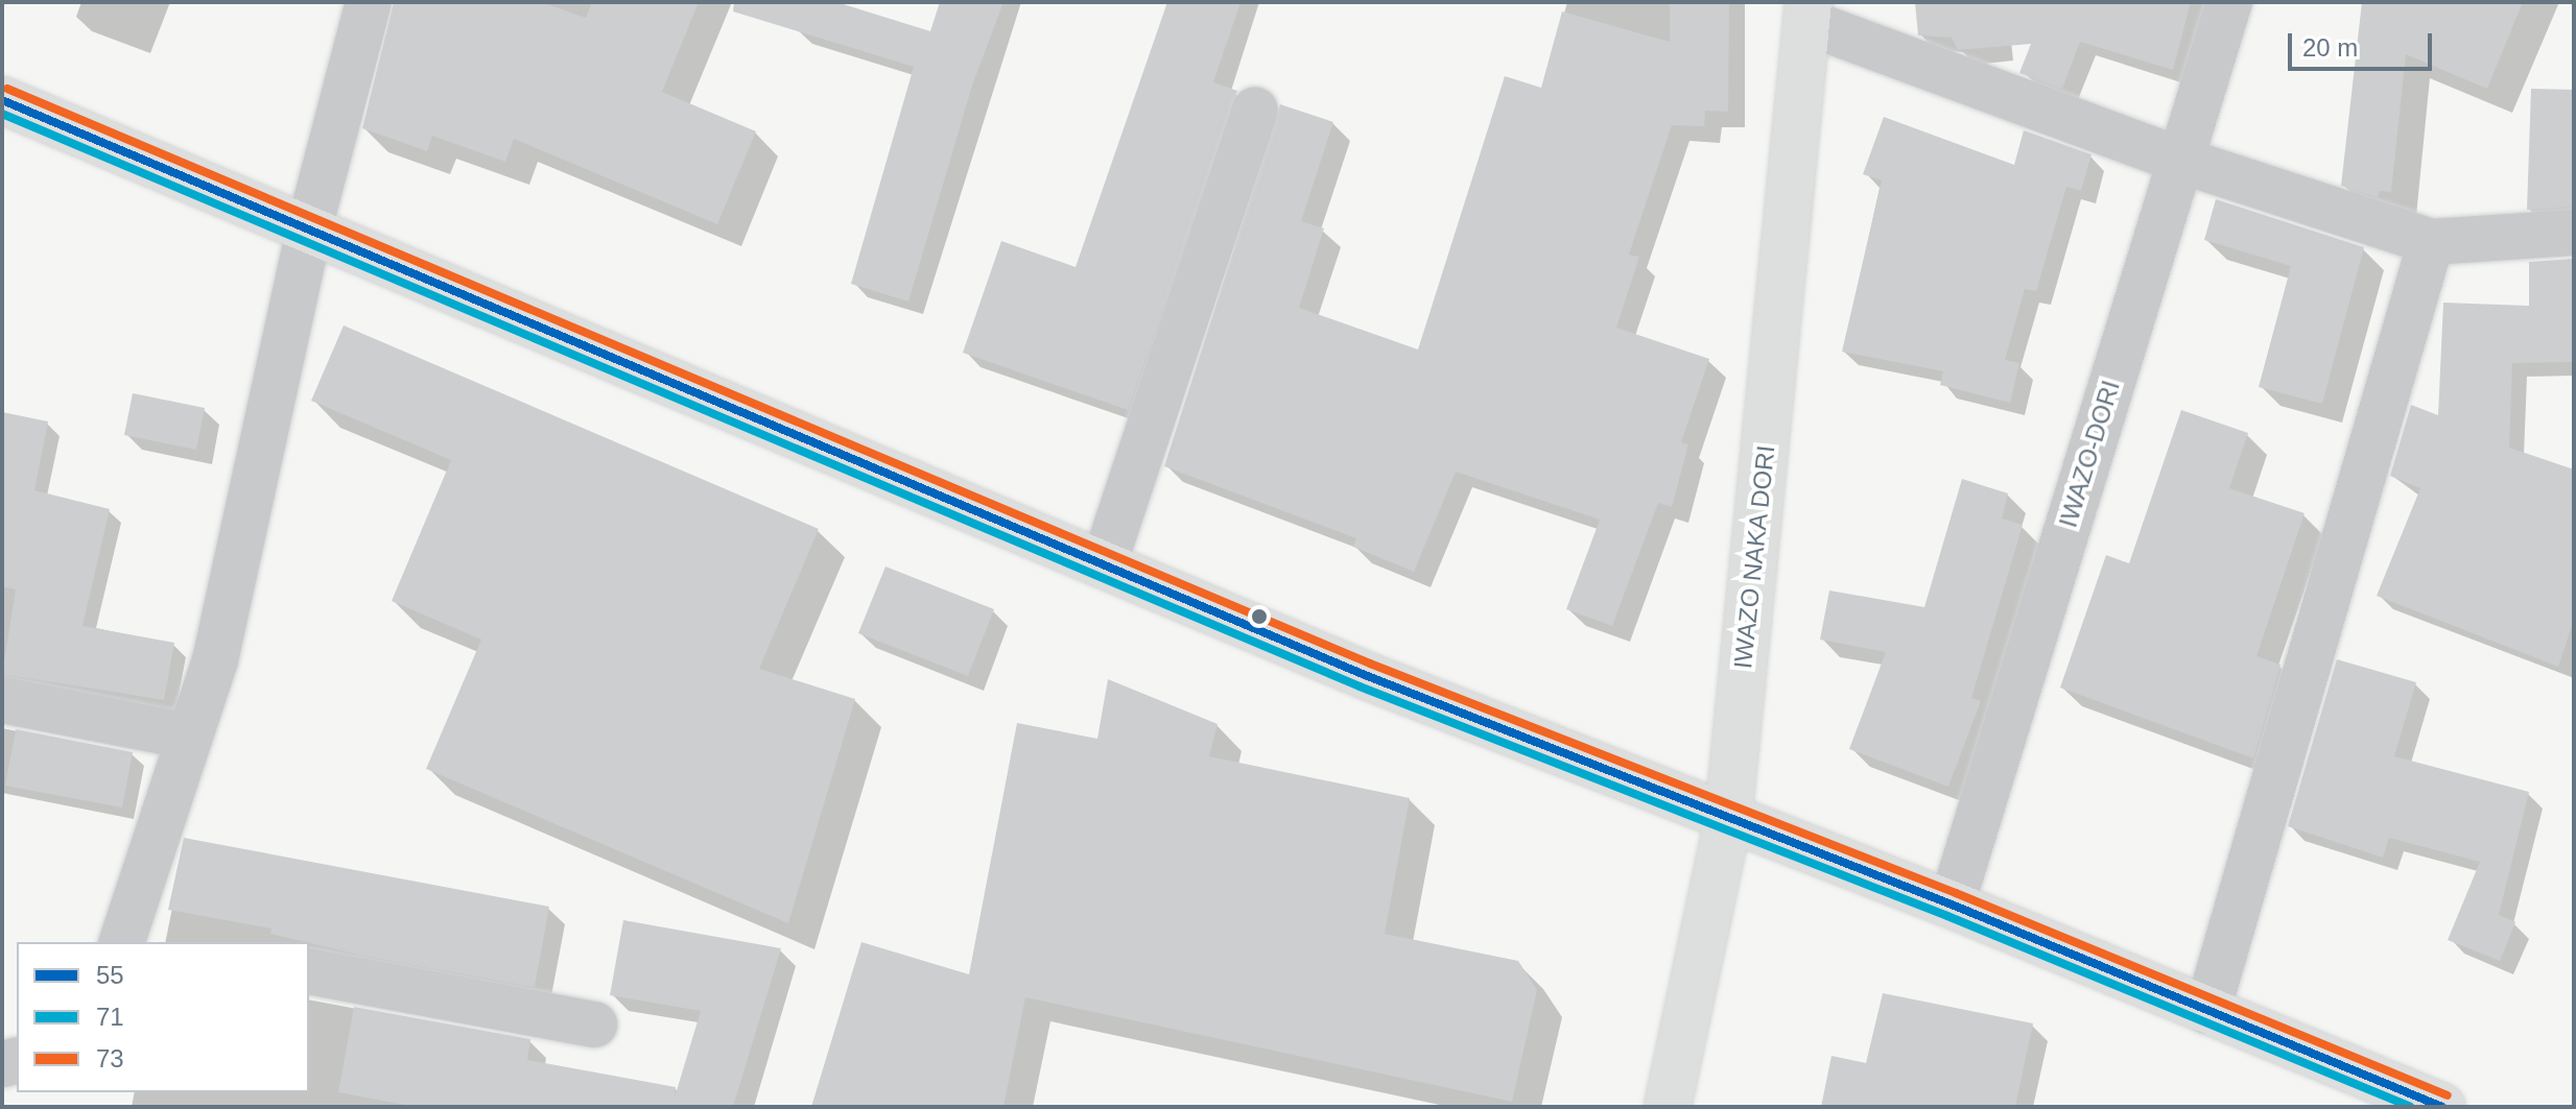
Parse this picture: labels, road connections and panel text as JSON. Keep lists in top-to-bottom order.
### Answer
{
  "streets": {
    "main road": ["IWAZO NAKA DORI"],
    "street": ["IWAZO-DORI"]
  },
  "lines": ["transit line 73", "transit line 55", "transit line 71"],
  "legend": ["55", "71", "73"],
  "scale_bar": "20 m"
}
